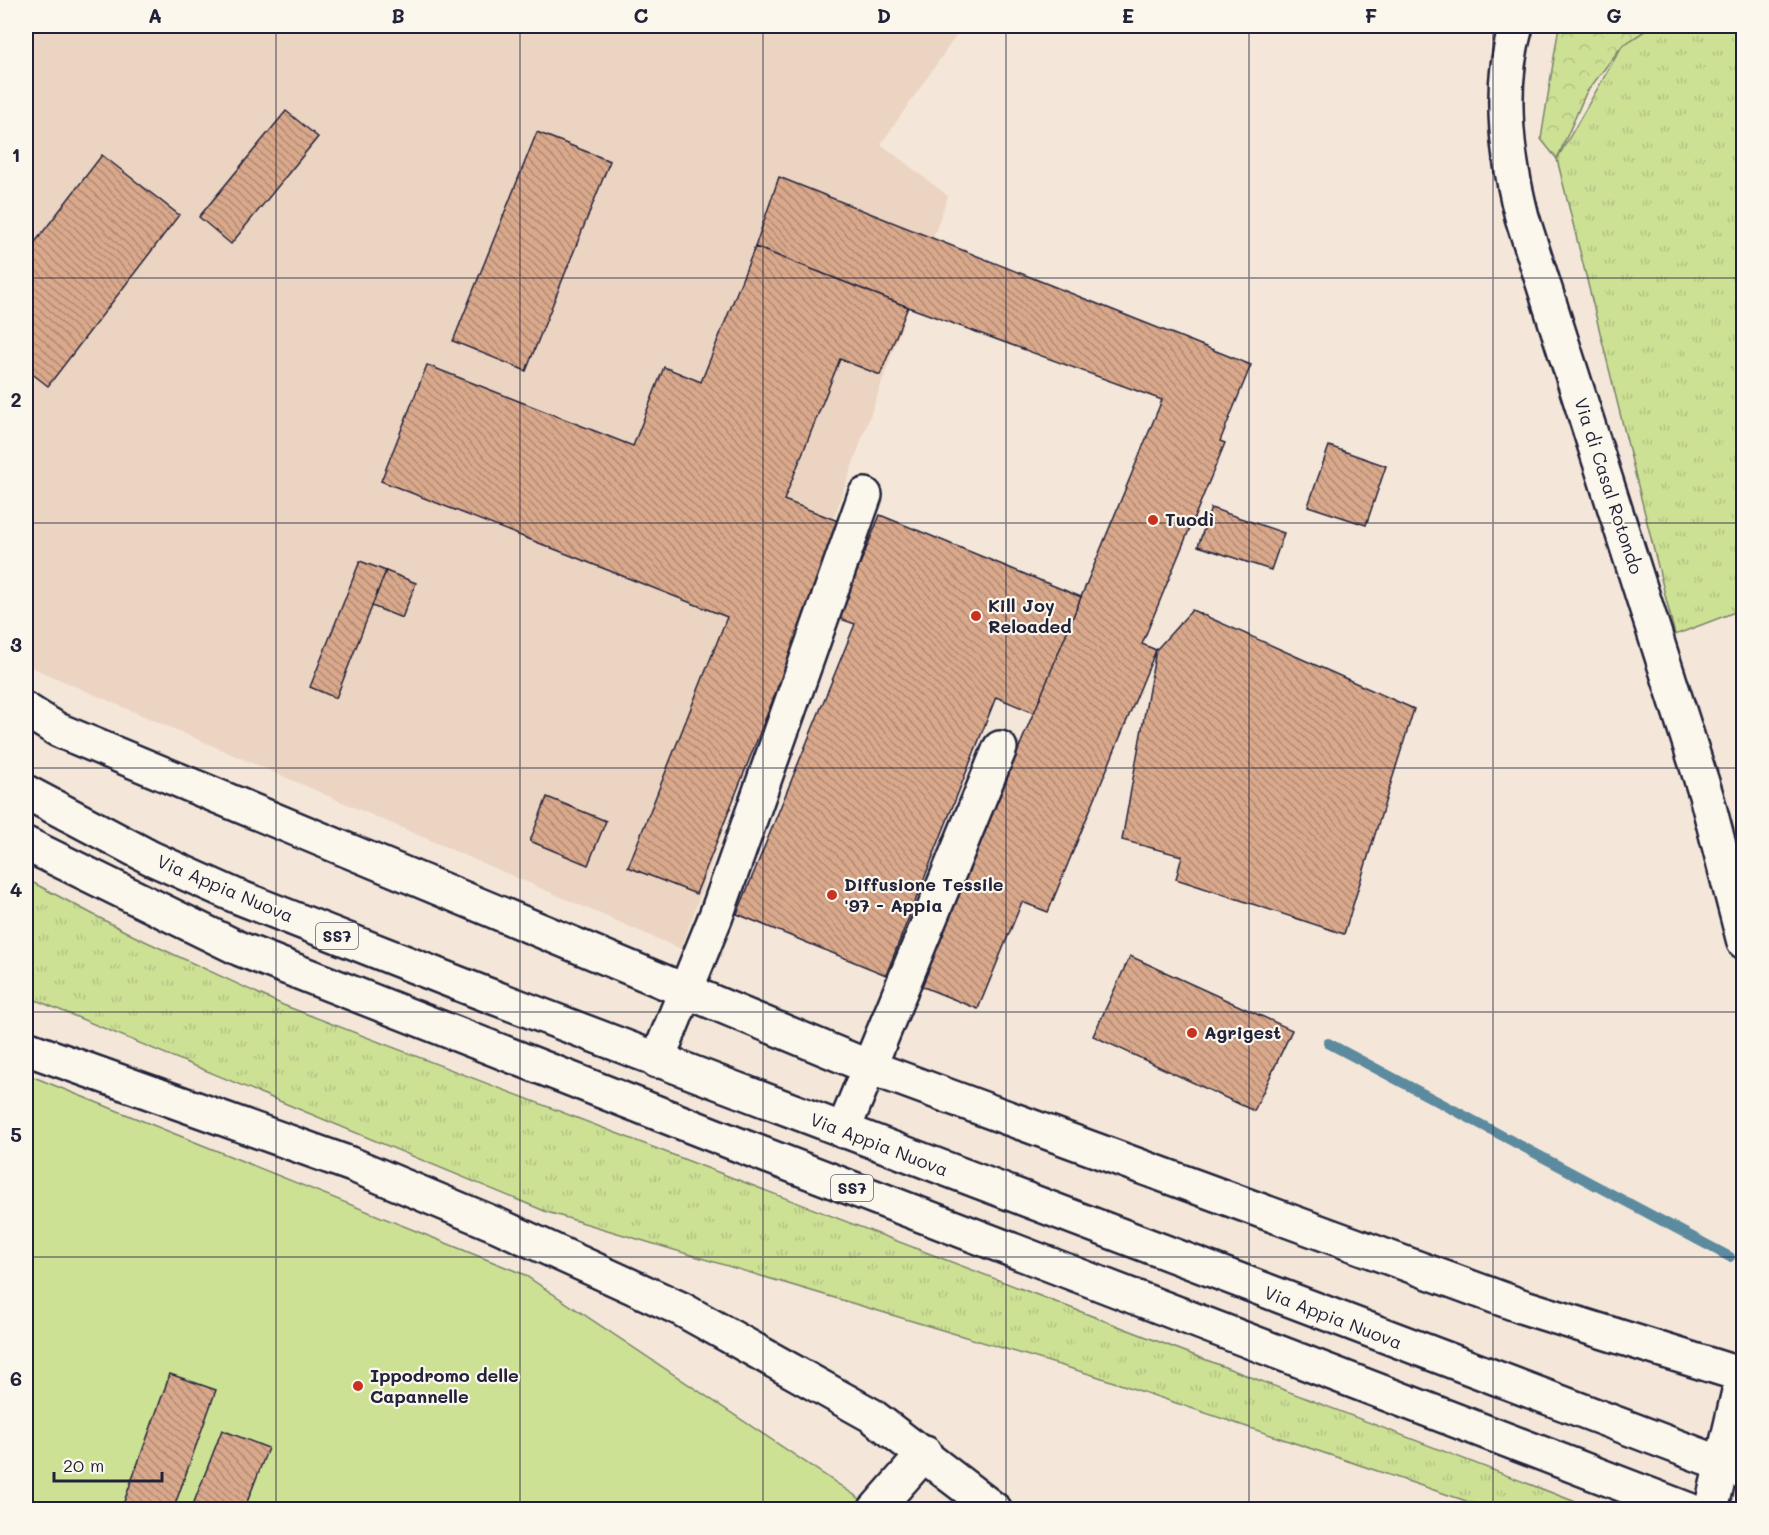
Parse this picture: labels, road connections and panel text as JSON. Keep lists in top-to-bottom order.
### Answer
{
  "streets": {
    "main road": ["Via di Casal Rotondo", "Via Appia Nuova", "SS7"]
  },
  "places": [
    "Tuodì",
    "Kill Joy Reloaded",
    "Diffusione Tessile '97 - Appia",
    "Agrigest",
    "Ippodromo delle Capannelle"
  ],
  "scale_bar": "20 m",
  "grid": {
    "columns": [
      "A",
      "B",
      "C",
      "D",
      "E",
      "F",
      "G"
    ],
    "rows": [
      "1",
      "2",
      "3",
      "4",
      "5",
      "6"
    ]
  }
}
